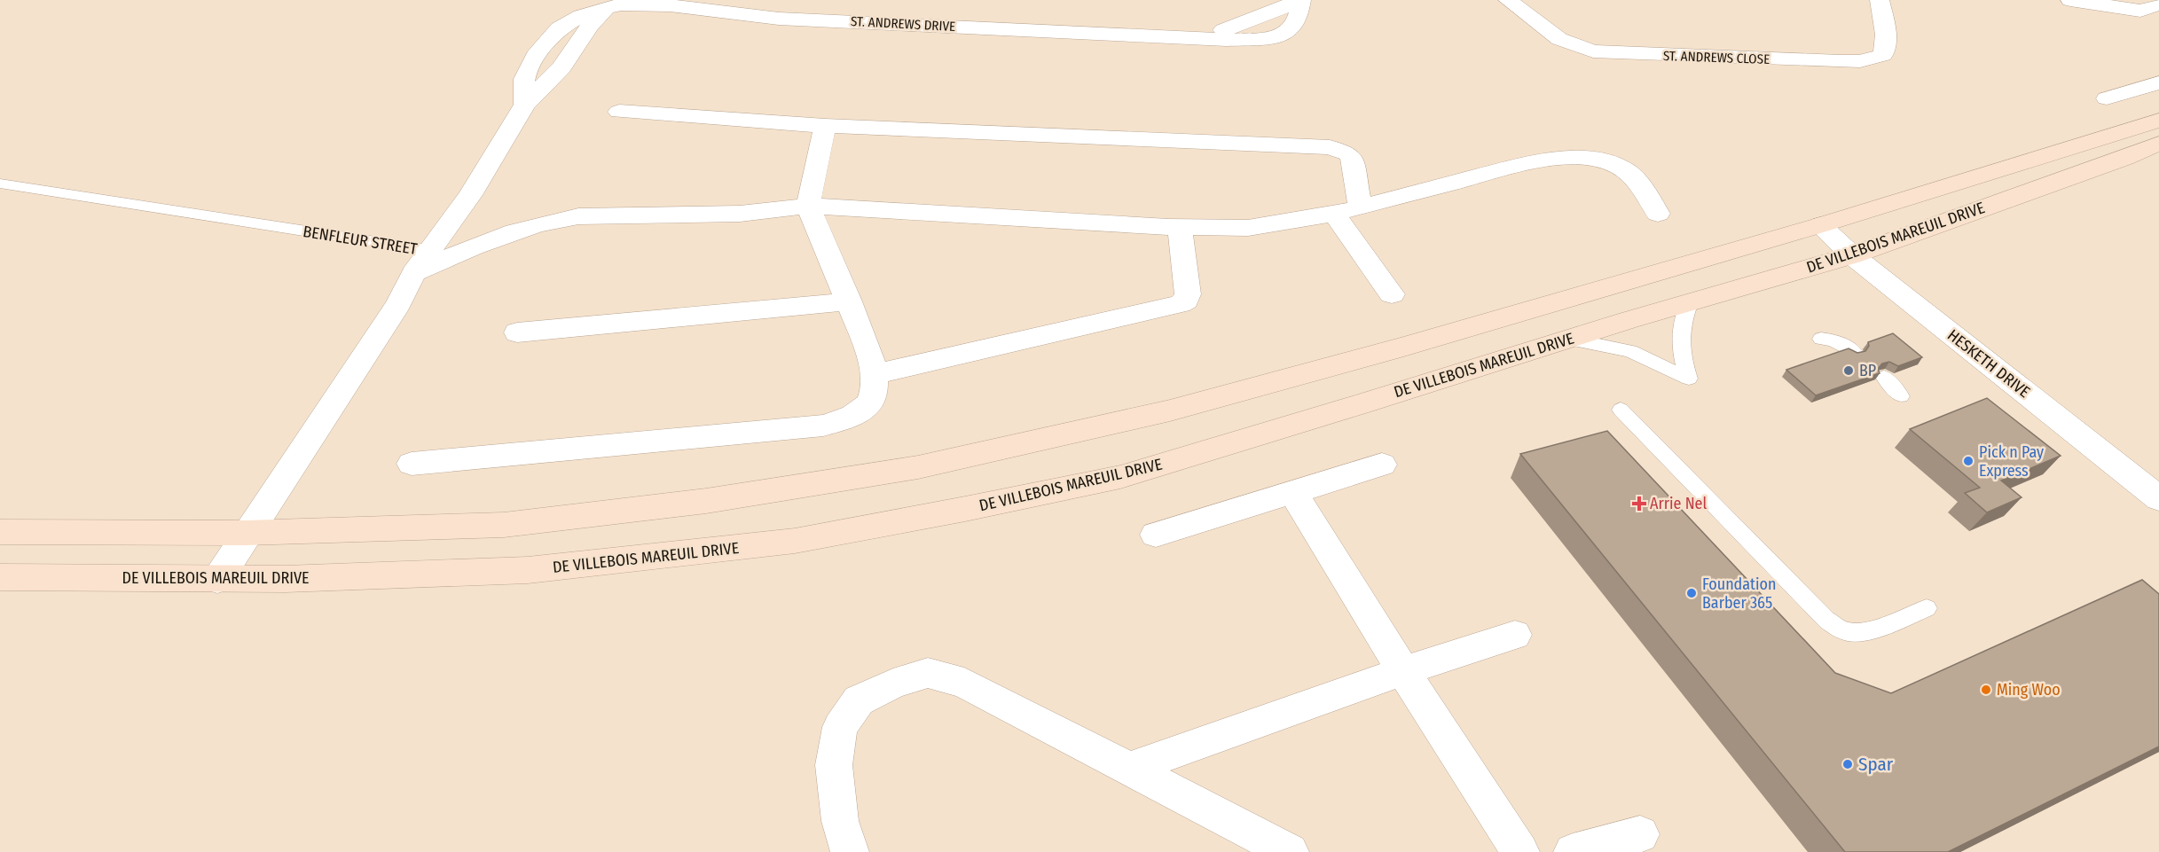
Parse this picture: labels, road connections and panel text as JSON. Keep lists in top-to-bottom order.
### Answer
{
  "streets": {
    "main road": ["DE VILLEBOIS MAREUIL DRIVE"],
    "street": [
      "ST. ANDREWS DRIVE",
      "ST. ANDREWS CLOSE",
      "BENFLEUR STREET",
      "HESKETH DRIVE"
    ]
  },
  "crossings": [
    ["ST. ANDREWS DRIVE", "BENFLEUR STREET"],
    ["DE VILLEBOIS MAREUIL DRIVE", "BENFLEUR STREET"],
    ["DE VILLEBOIS MAREUIL DRIVE", "HESKETH DRIVE"]
  ],
  "places": {
    "other": [
      "BP",
      "Pick n Pay Express",
      "Foundation Barber 365",
      "Ming Woo",
      "Spar"
    ],
    "health": ["Arrie Nel"]
  }
}
